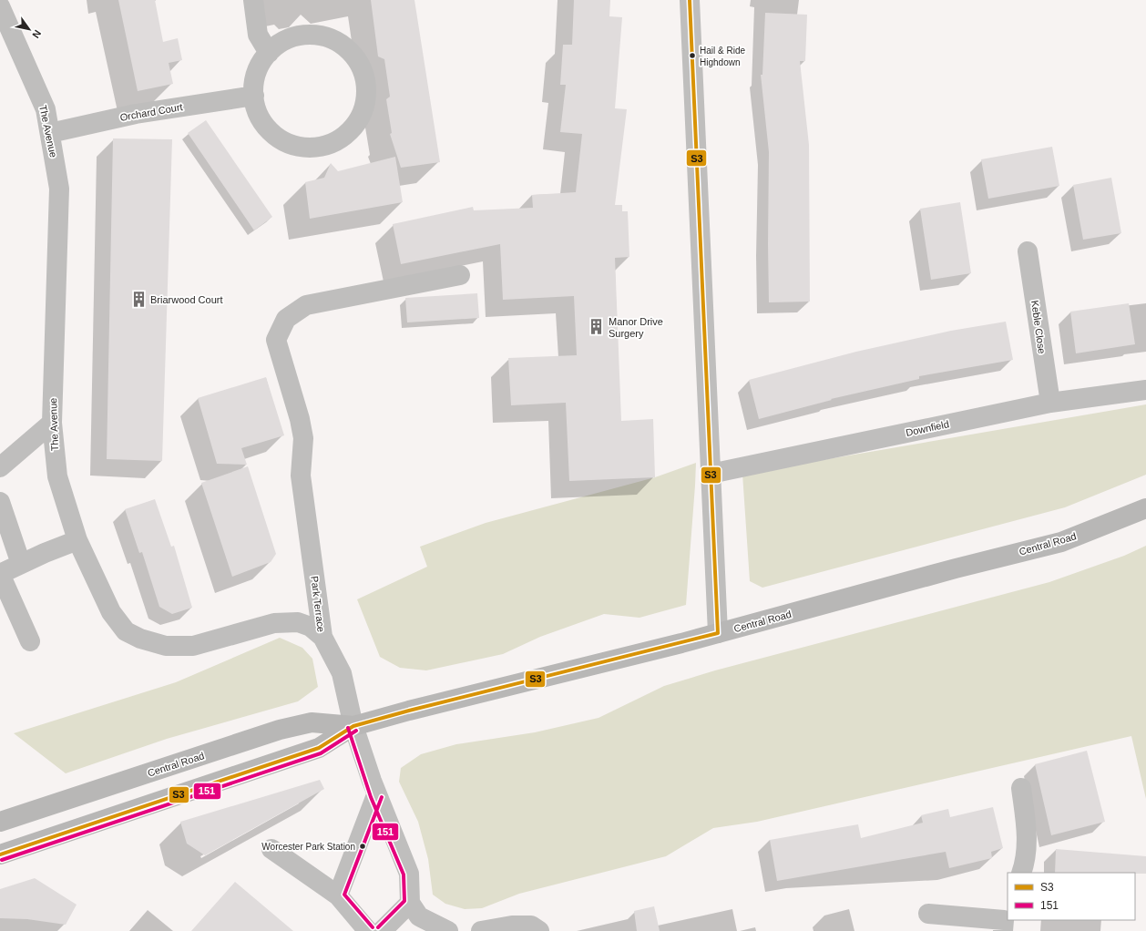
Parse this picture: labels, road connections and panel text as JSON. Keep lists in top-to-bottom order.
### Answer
{
  "streets": {
    "main road": ["Central Road"],
    "street": [
      "Orchard Court",
      "The Avenue",
      "Keble Close",
      "Downfield",
      "Park Terrace"
    ]
  },
  "crossings": [
    ["Orchard Court", "The Avenue"],
    ["The Avenue", "Park Terrace"],
    ["Keble Close", "Downfield"],
    ["Central Road", "Park Terrace"]
  ],
  "places": {
    "other": ["Hail & Ride Highdown", "Worcester Park Station"],
    "building": ["Briarwood Court", "Manor Drive Surgery"]
  },
  "lines": ["transit line S3", "transit line 151"],
  "legend": ["S3", "151"],
  "north": "bottom right"
}
